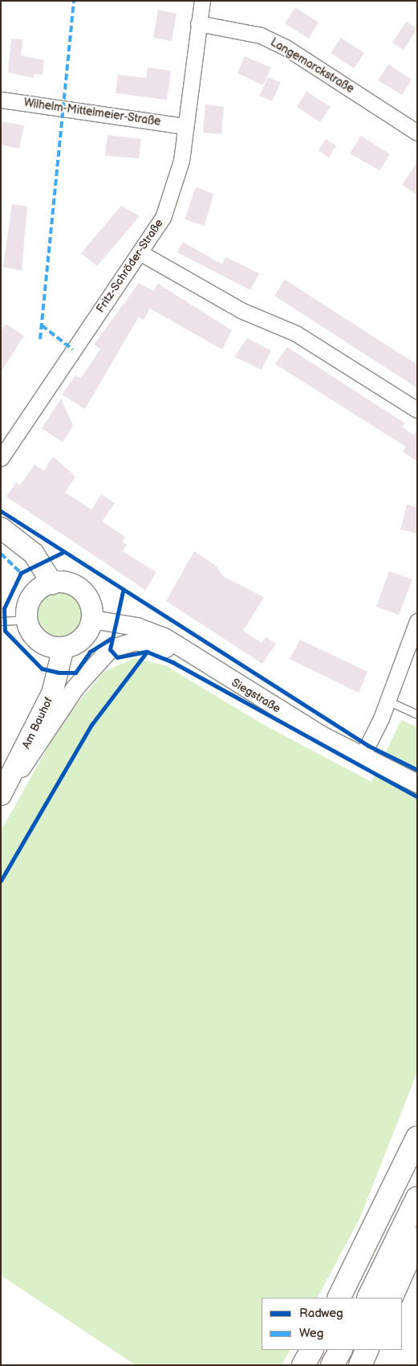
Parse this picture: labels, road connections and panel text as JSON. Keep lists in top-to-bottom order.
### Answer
{
  "streets": {
    "main road": ["Am Bauhof"],
    "street": [
      "Langemarckstraße",
      "Wilhelm-Mittelmeier-Straße",
      "Fritz-Schröder-Straße",
      "Siegstraße"
    ]
  },
  "crossings": [
    ["Langemarckstraße", "Fritz-Schröder-Straße"],
    ["Wilhelm-Mittelmeier-Straße", "Fritz-Schröder-Straße"],
    ["Siegstraße", "Am Bauhof"]
  ],
  "legend": ["Radweg", "Weg"]
}
